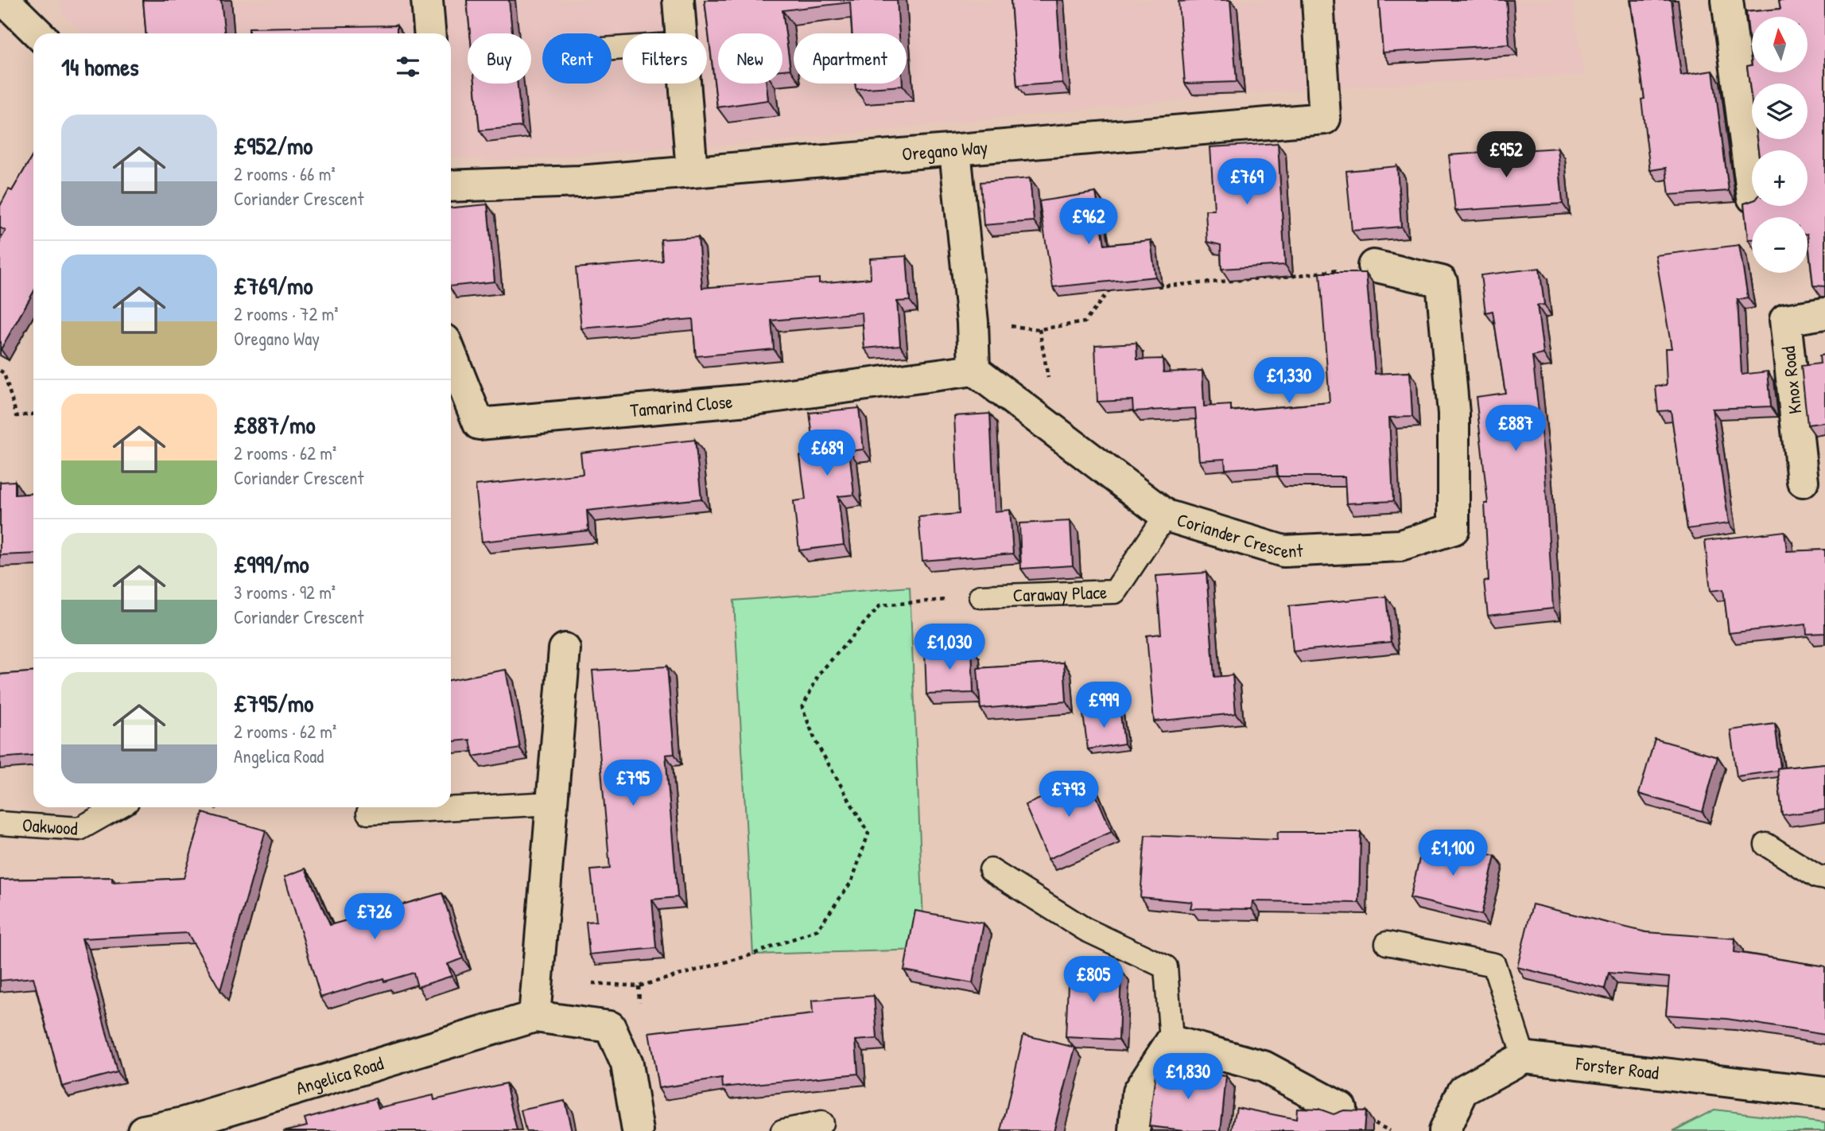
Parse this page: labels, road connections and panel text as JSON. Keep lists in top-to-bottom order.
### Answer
{
  "streets": {
    "street": [
      "Oregano Way",
      "Knox Road",
      "Tamarind Close",
      "Coriander Crescent",
      "Forster Road",
      "Angelica Road"
    ],
    "lane": ["Caraway Place", "Oakwood"]
  },
  "crossings": [
    ["Tamarind Close", "Coriander Crescent"],
    ["Coriander Crescent", "Caraway Place"]
  ],
  "north": "top",
  "page": {
    "map_buttons": ["+", "−"],
    "chip": [
      "Buy",
      "Rent",
      "Filters",
      "New",
      "Apartment"
    ],
    "heading": "14 homes",
    "list": [
      {
        "name": "£952/mo",
        "note": "2 rooms · 66 m² · Coriander Crescent"
      },
      {
        "name": "£769/mo",
        "note": "2 rooms · 72 m² · Oregano Way"
      },
      {
        "name": "£887/mo",
        "note": "2 rooms · 62 m² · Coriander Crescent"
      },
      {
        "name": "£999/mo",
        "note": "3 rooms · 92 m² · Coriander Crescent"
      },
      {
        "name": "£795/mo",
        "note": "2 rooms · 62 m² · Angelica Road"
      }
    ],
    "price": [
      "£952",
      "£769",
      "£962",
      "£1,330",
      "£887",
      "£689",
      "£1,030",
      "£999",
      "£795",
      "£793",
      "£1,100",
      "£726",
      "£805",
      "£1,830"
    ]
  }
}
